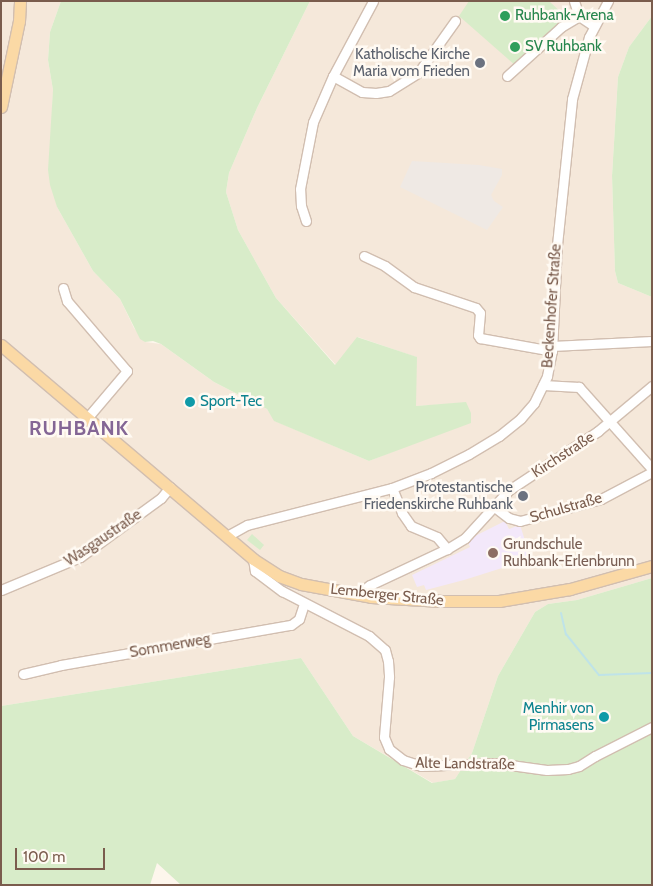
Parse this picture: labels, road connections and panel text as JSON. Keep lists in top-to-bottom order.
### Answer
{
  "streets": {
    "main road": ["Lemberger Straße"],
    "street": [
      "Beckenhofer Straße",
      "Kirchstraße",
      "Schulstraße",
      "Wasgaustraße",
      "Sommerweg",
      "Alte Landstraße"
    ]
  },
  "crossings": [
    ["Beckenhofer Straße", "Lemberger Straße"],
    ["Kirchstraße", "Schulstraße"],
    ["Wasgaustraße", "Lemberger Straße"],
    ["Lemberger Straße", "Alte Landstraße"],
    ["Sommerweg", "Alte Landstraße"]
  ],
  "districts": ["RUHBANK"],
  "places": [
    "Ruhbank-Arena",
    "SV Ruhbank",
    "Katholische Kirche Maria vom Frieden",
    "Sport-Tec",
    "Protestantische Friedenskirche Ruhbank",
    "Grundschule Ruhbank-Erlenbrunn",
    "Menhir von Pirmasens"
  ],
  "scale_bar": "100 m"
}
